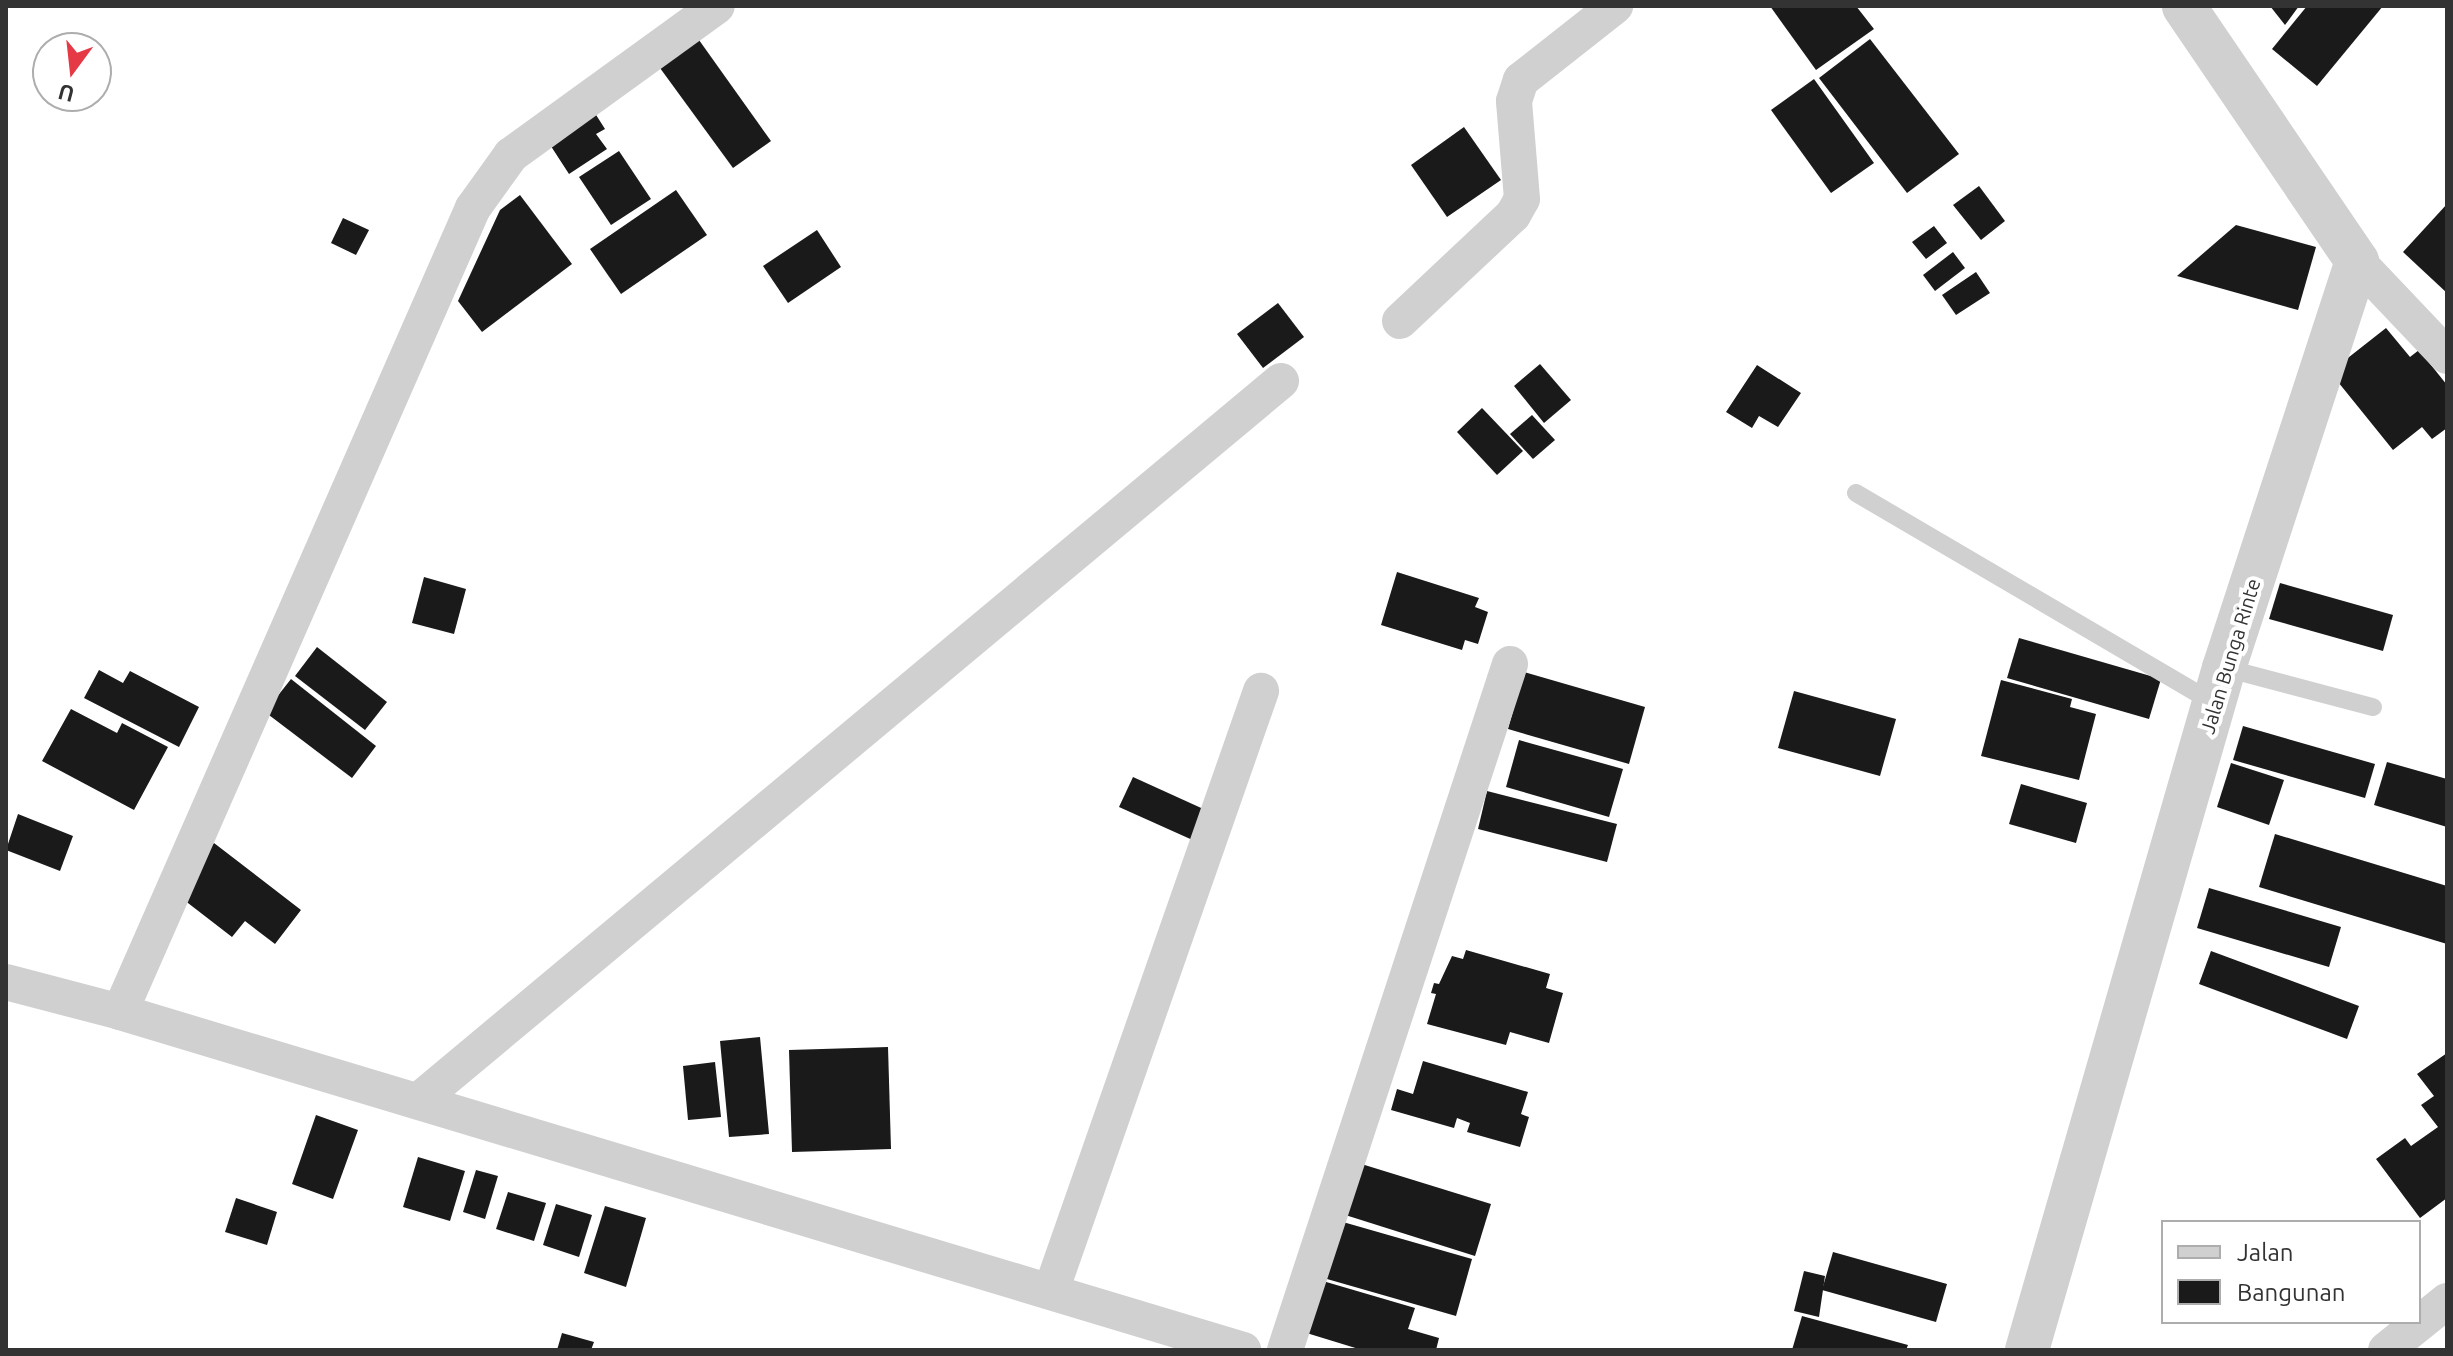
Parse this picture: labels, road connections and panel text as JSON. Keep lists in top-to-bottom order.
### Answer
{
  "streets": {
    "street": ["Jalan Bunga Rinte"]
  },
  "legend": ["Jalan", "Bangunan"],
  "north": "bottom"
}
